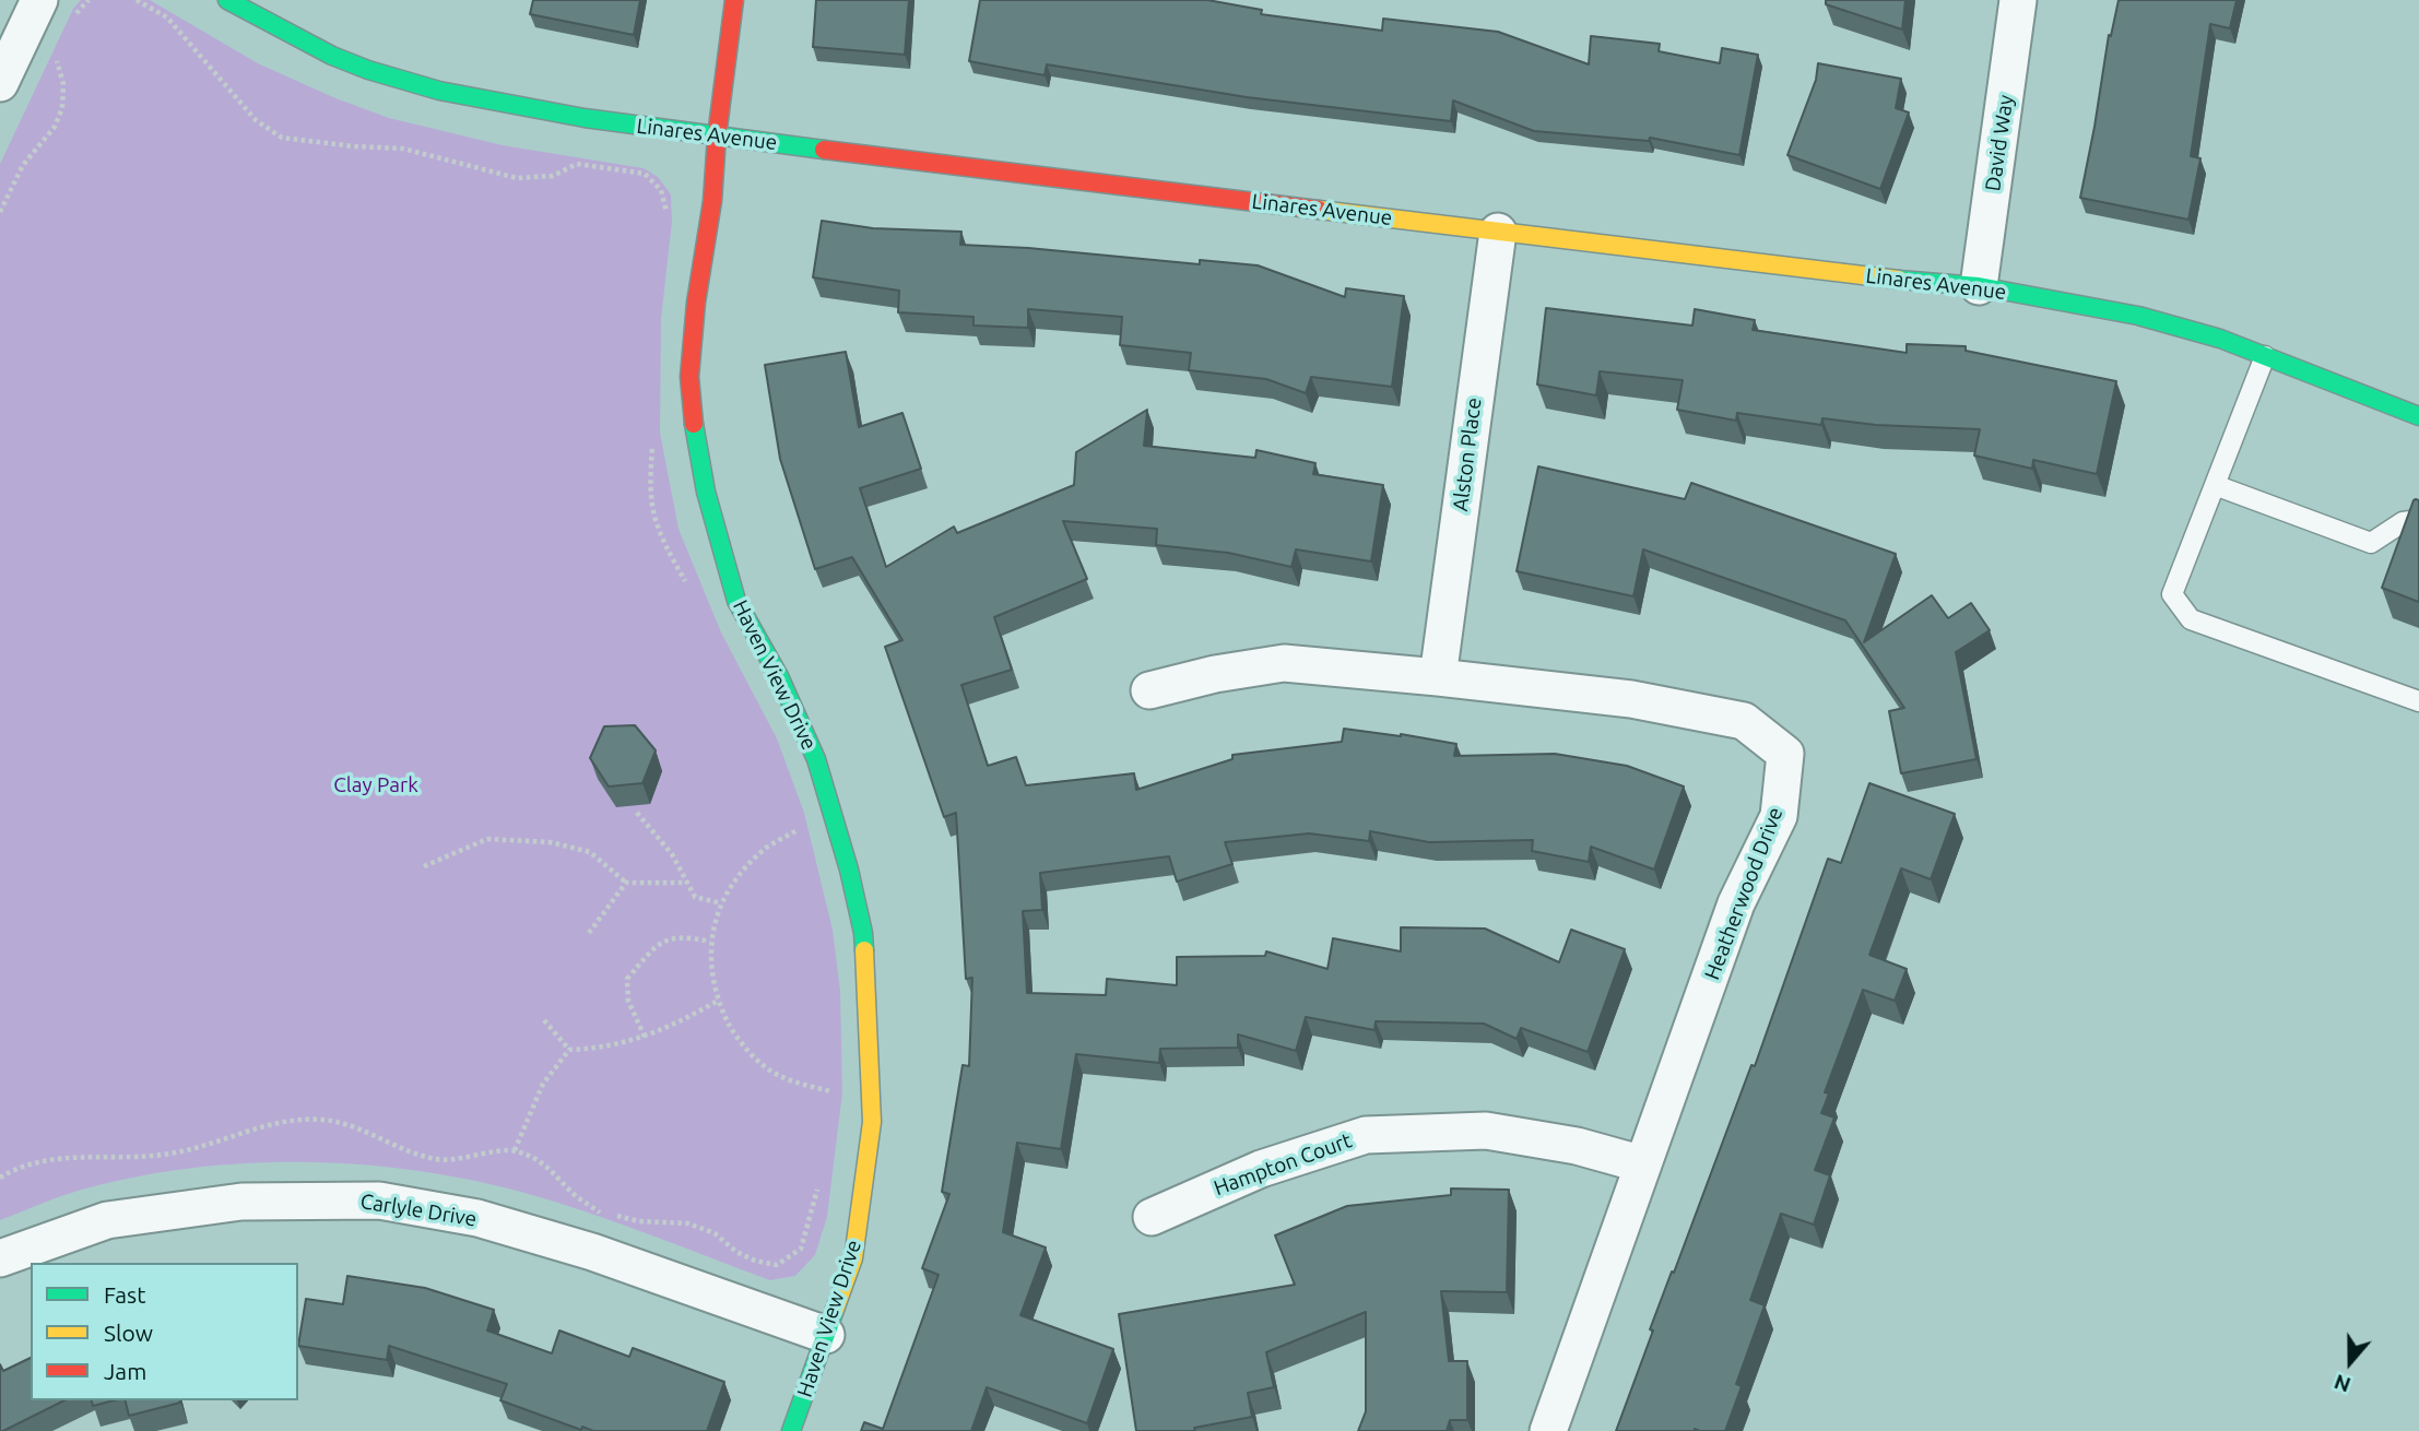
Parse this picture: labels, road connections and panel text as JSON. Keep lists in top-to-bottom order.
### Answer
{
  "streets": {
    "street": [
      "Linares Avenue",
      "David Way",
      "Alston Place",
      "Haven View Drive",
      "Heatherwood Drive",
      "Hampton Court",
      "Carlyle Drive"
    ]
  },
  "crossings": [
    ["Linares Avenue", "David Way"],
    ["Linares Avenue", "Alston Place"],
    ["Linares Avenue", "Haven View Drive"],
    ["Alston Place", "Heatherwood Drive"],
    ["Haven View Drive", "Carlyle Drive"],
    ["Heatherwood Drive", "Hampton Court"]
  ],
  "parks": ["Clay Park"],
  "legend": ["Fast", "Slow", "Jam"],
  "north": "bottom"
}
